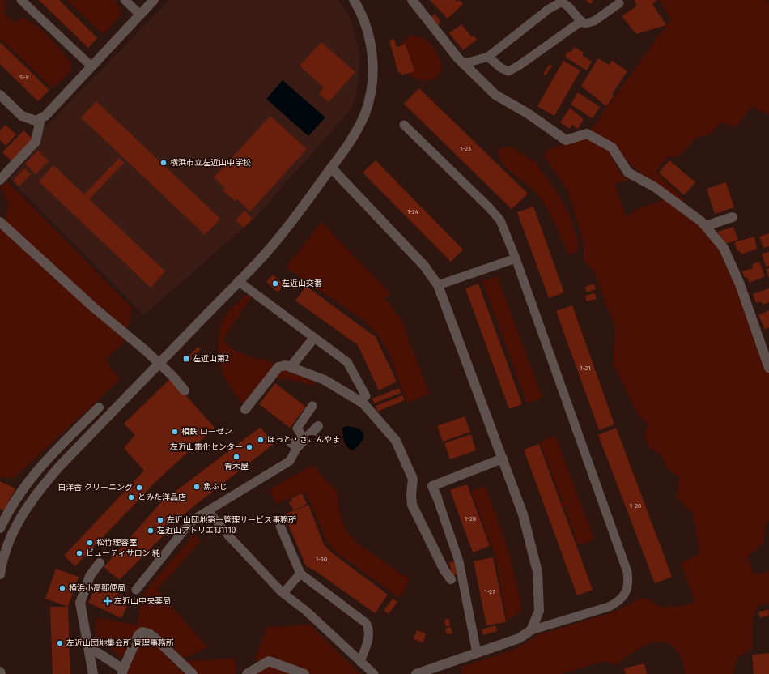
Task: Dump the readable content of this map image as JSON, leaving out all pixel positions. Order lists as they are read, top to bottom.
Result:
{
  "places": {
    "other": [
      "横浜市立左近山中学校",
      "左近山交番",
      "相鉄 ローゼン",
      "ほっと・さこんやま",
      "左近山電化センター",
      "青木屋",
      "魚ふじ",
      "白洋舎 クリーニング",
      "とみた洋品店",
      "左近山団地第一管理サービス事務所",
      "左近山アトリエ131110",
      "松竹理容室",
      "ビューティサロン 純",
      "横浜小高郵便局",
      "左近山団地集会所 管理事務所"
    ],
    "transit": ["左近山第2"],
    "health": ["左近山中央薬局"]
  },
  "house_numbers": [
    "5-9",
    "1-23",
    "1-24",
    "1-21",
    "1-20",
    "1-28",
    "1-30",
    "1-27"
  ]
}
